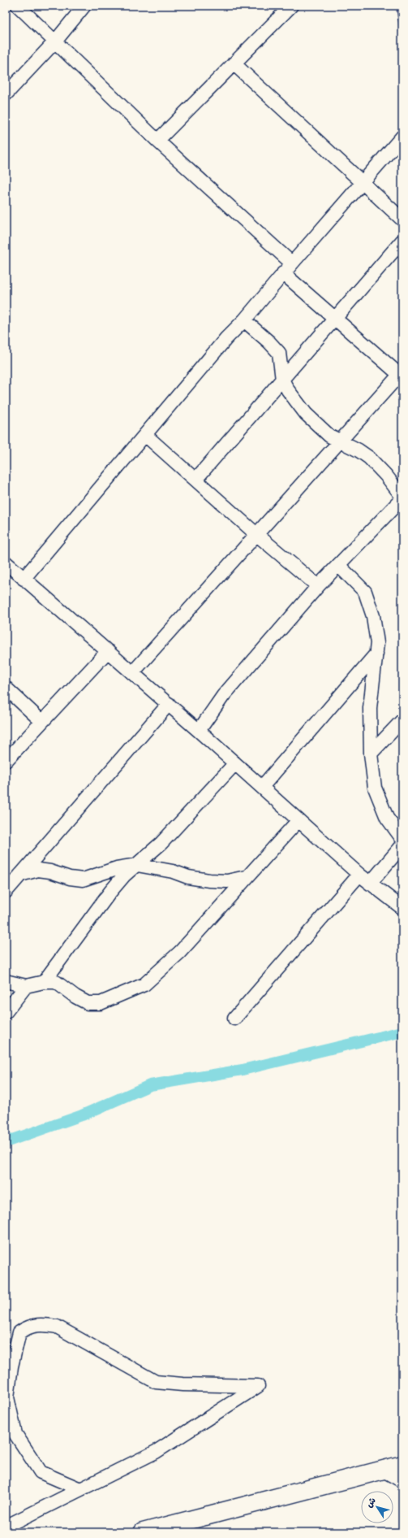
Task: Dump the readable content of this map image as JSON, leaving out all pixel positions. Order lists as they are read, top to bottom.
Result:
{
  "north": "top left"
}
